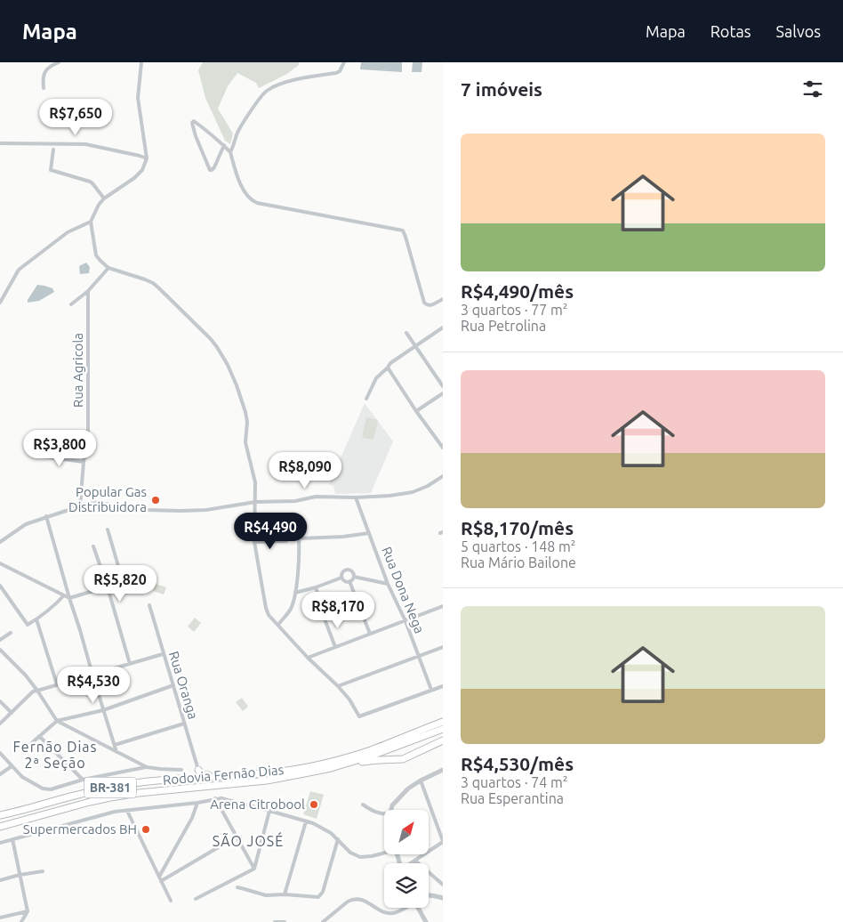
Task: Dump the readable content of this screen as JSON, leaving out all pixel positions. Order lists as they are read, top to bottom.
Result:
{
  "streets": {
    "highway": ["Rodovia Fernão Dias", "BR-381"],
    "street": ["Rua Agricola", "Rua Dona Nega", "Rua Oranga"]
  },
  "districts": ["Fernão Dias 2ª Seção", "SÃO JOSÉ"],
  "places": ["Popular Gas Distribuidora", "Arena Citrobool", "Supermercados BH"],
  "north": "top right",
  "page": {
    "header": "Mapa",
    "nav": ["Mapa", "Rotas", "Salvos"],
    "heading": "7 imóveis",
    "price": [
      "R$7,650",
      "R$3,800",
      "R$8,090",
      "R$4,490",
      "R$5,820",
      "R$8,170",
      "R$4,530"
    ],
    "list": [
      {
        "name": "R$4,490/mês",
        "note": "3 quartos · 77 m² · Rua Petrolina"
      },
      {
        "name": "R$8,170/mês",
        "note": "5 quartos · 148 m² · Rua Mário Bailone"
      },
      {
        "name": "R$4,530/mês",
        "note": "3 quartos · 74 m² · Rua Esperantina"
      }
    ]
  }
}
